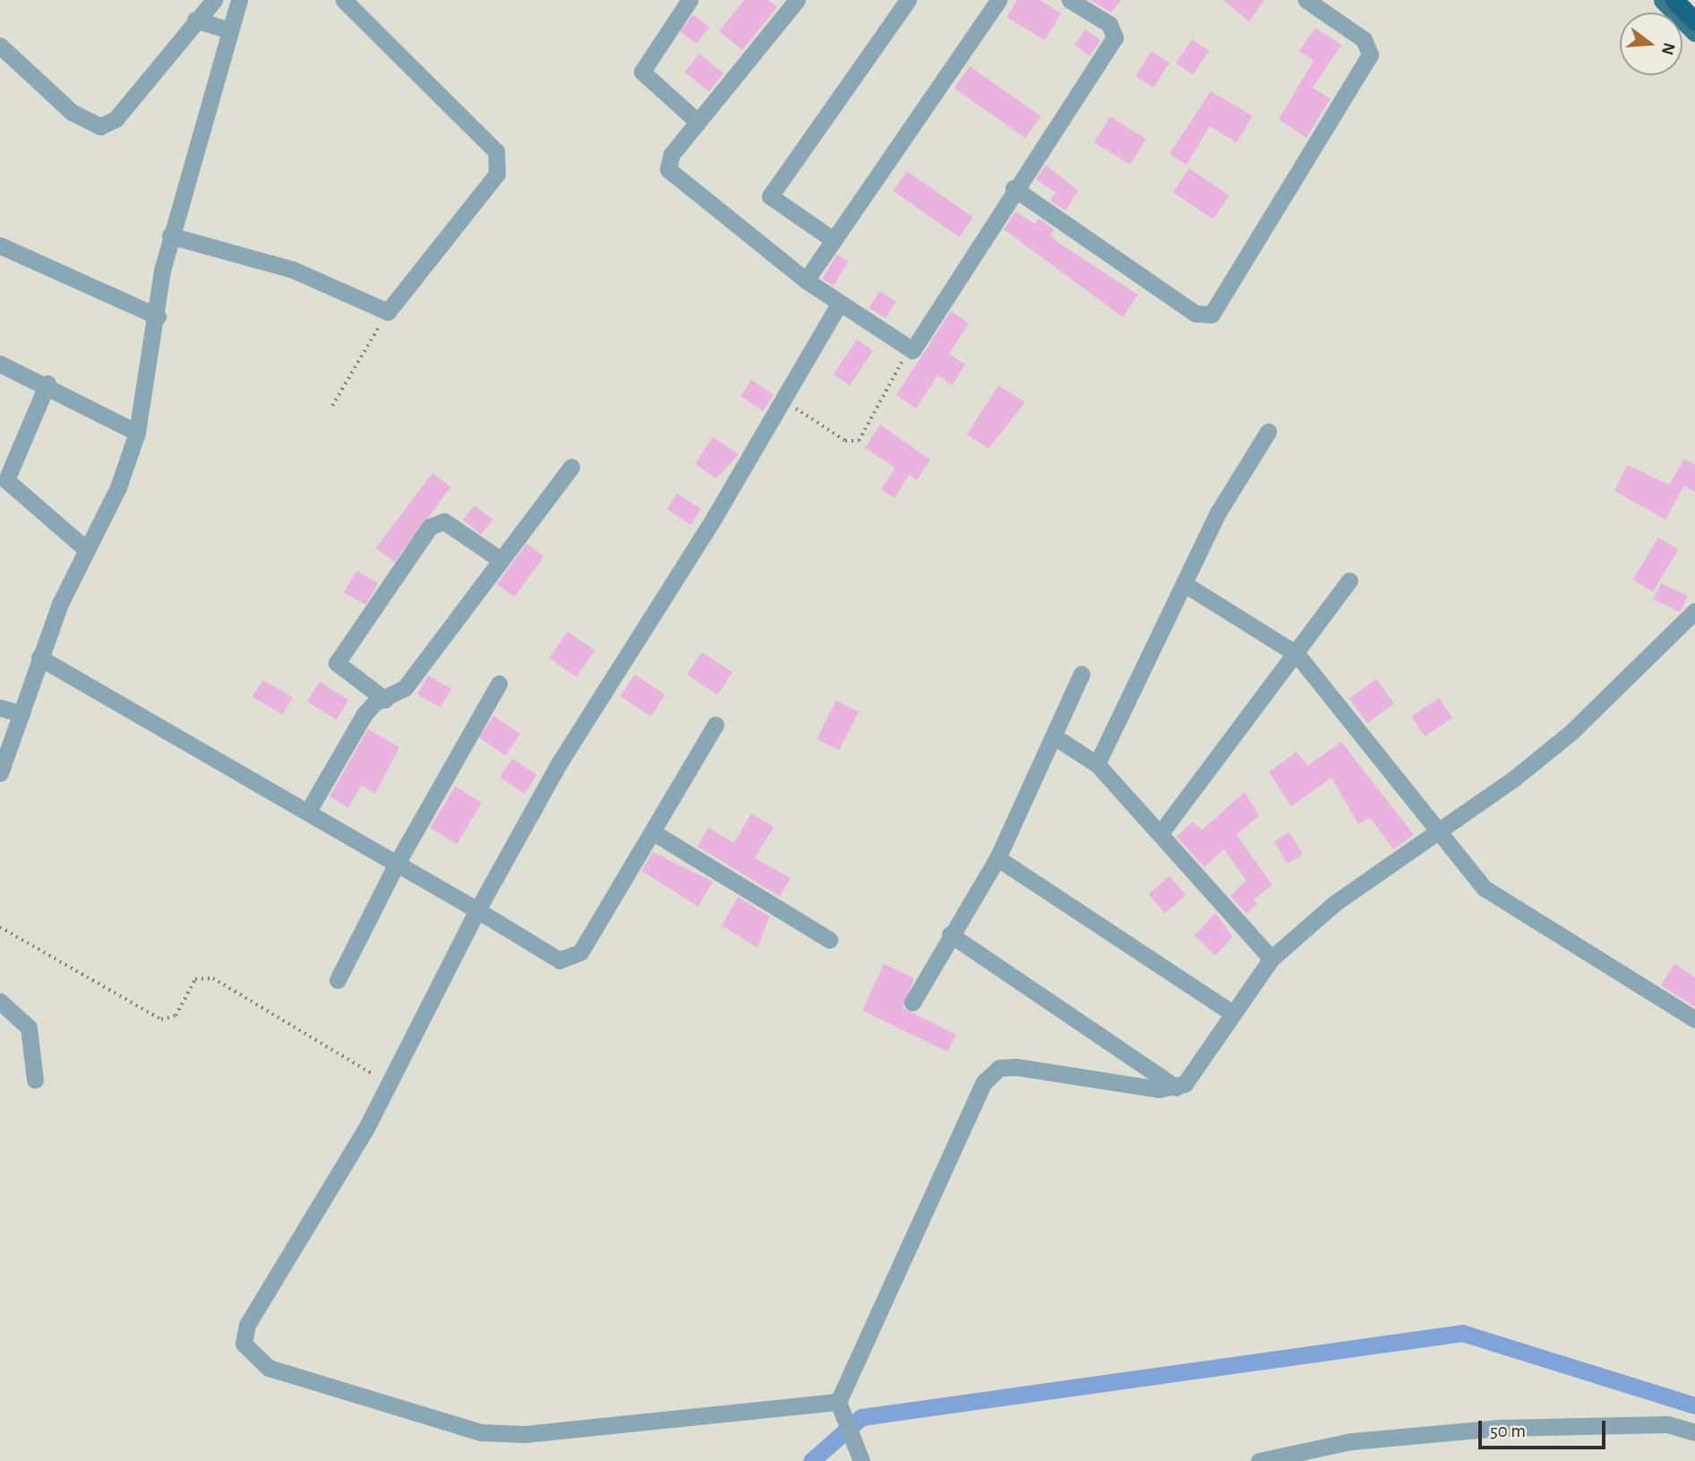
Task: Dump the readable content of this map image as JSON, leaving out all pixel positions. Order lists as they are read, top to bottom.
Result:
{
  "scale_bar": "50 m",
  "north": "right"
}
